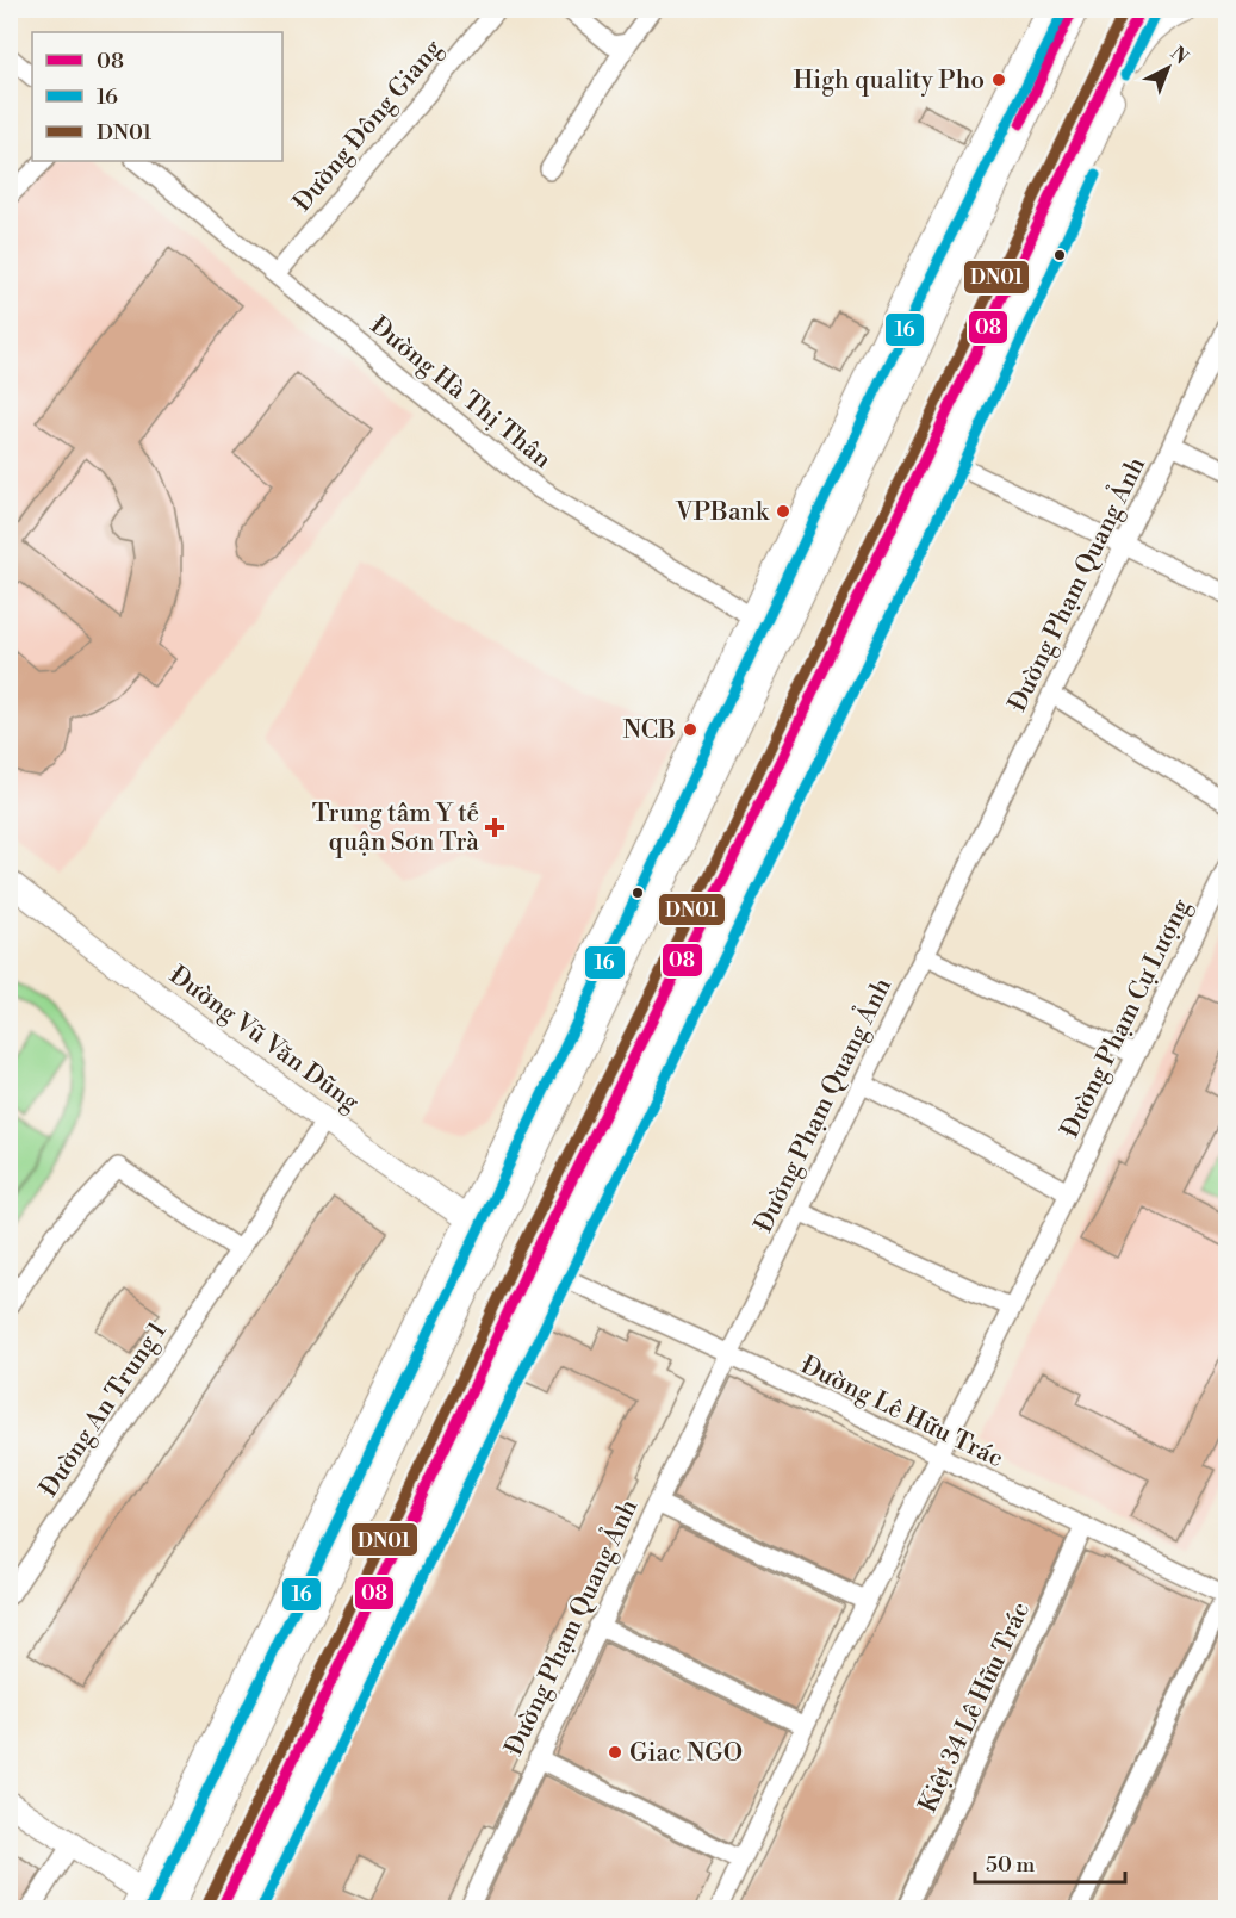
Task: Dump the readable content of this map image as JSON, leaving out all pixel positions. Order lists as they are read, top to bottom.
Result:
{
  "streets": {
    "street": [
      "Đường Đông Giang",
      "Đường Hà Thị Thân",
      "Đường Phạm Quang Ảnh",
      "Đường Phạm Cự Lượng",
      "Đường Vũ Văn Dũng",
      "Đường An Trung 1",
      "Đường Lê Hữu Trác",
      "Kiệt 34 Lê Hữu Trác"
    ]
  },
  "crossings": [
    ["Đường Đông Giang", "Đường Hà Thị Thân"],
    ["Đường Phạm Quang Ảnh", "Đường Lê Hữu Trác"],
    ["Đường Phạm Cự Lượng", "Đường Lê Hữu Trác"],
    ["Đường Vũ Văn Dũng", "Đường An Trung 1"],
    ["Đường Lê Hữu Trác", "Kiệt 34 Lê Hữu Trác"]
  ],
  "places": {
    "other": [
      "High quality Pho",
      "VPBank",
      "NCB",
      "Giac NGO"
    ],
    "health": ["Trung tâm Y tế quận Sơn Trà"]
  },
  "lines": ["transit line 08", "transit line DN01", "transit line 16"],
  "legend": ["08", "16", "DN01"],
  "scale_bar": "50 m",
  "north": "top right"
}
